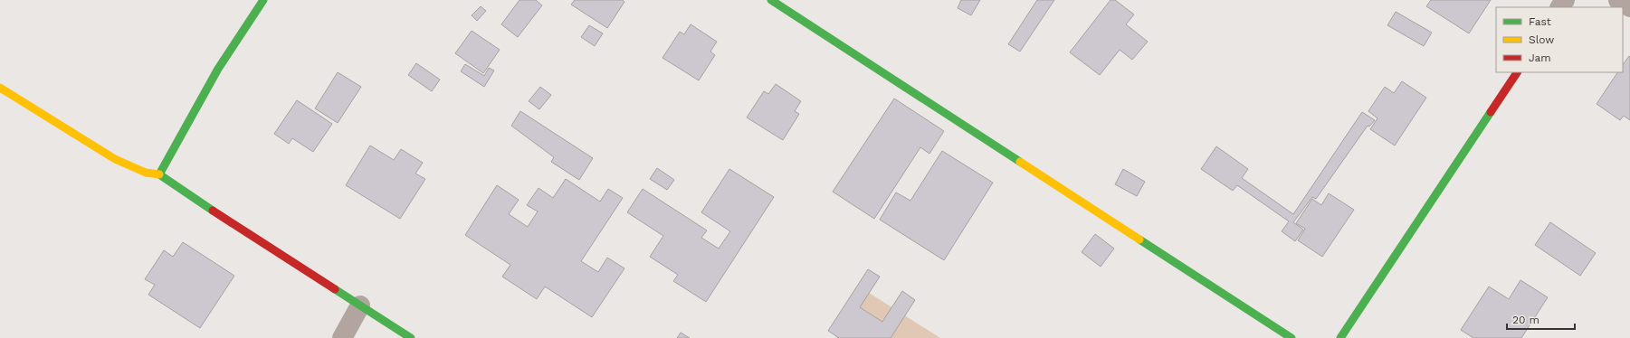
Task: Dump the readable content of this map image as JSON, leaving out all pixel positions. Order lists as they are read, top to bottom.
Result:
{
  "legend": ["Fast", "Slow", "Jam"],
  "scale_bar": "20 m"
}
